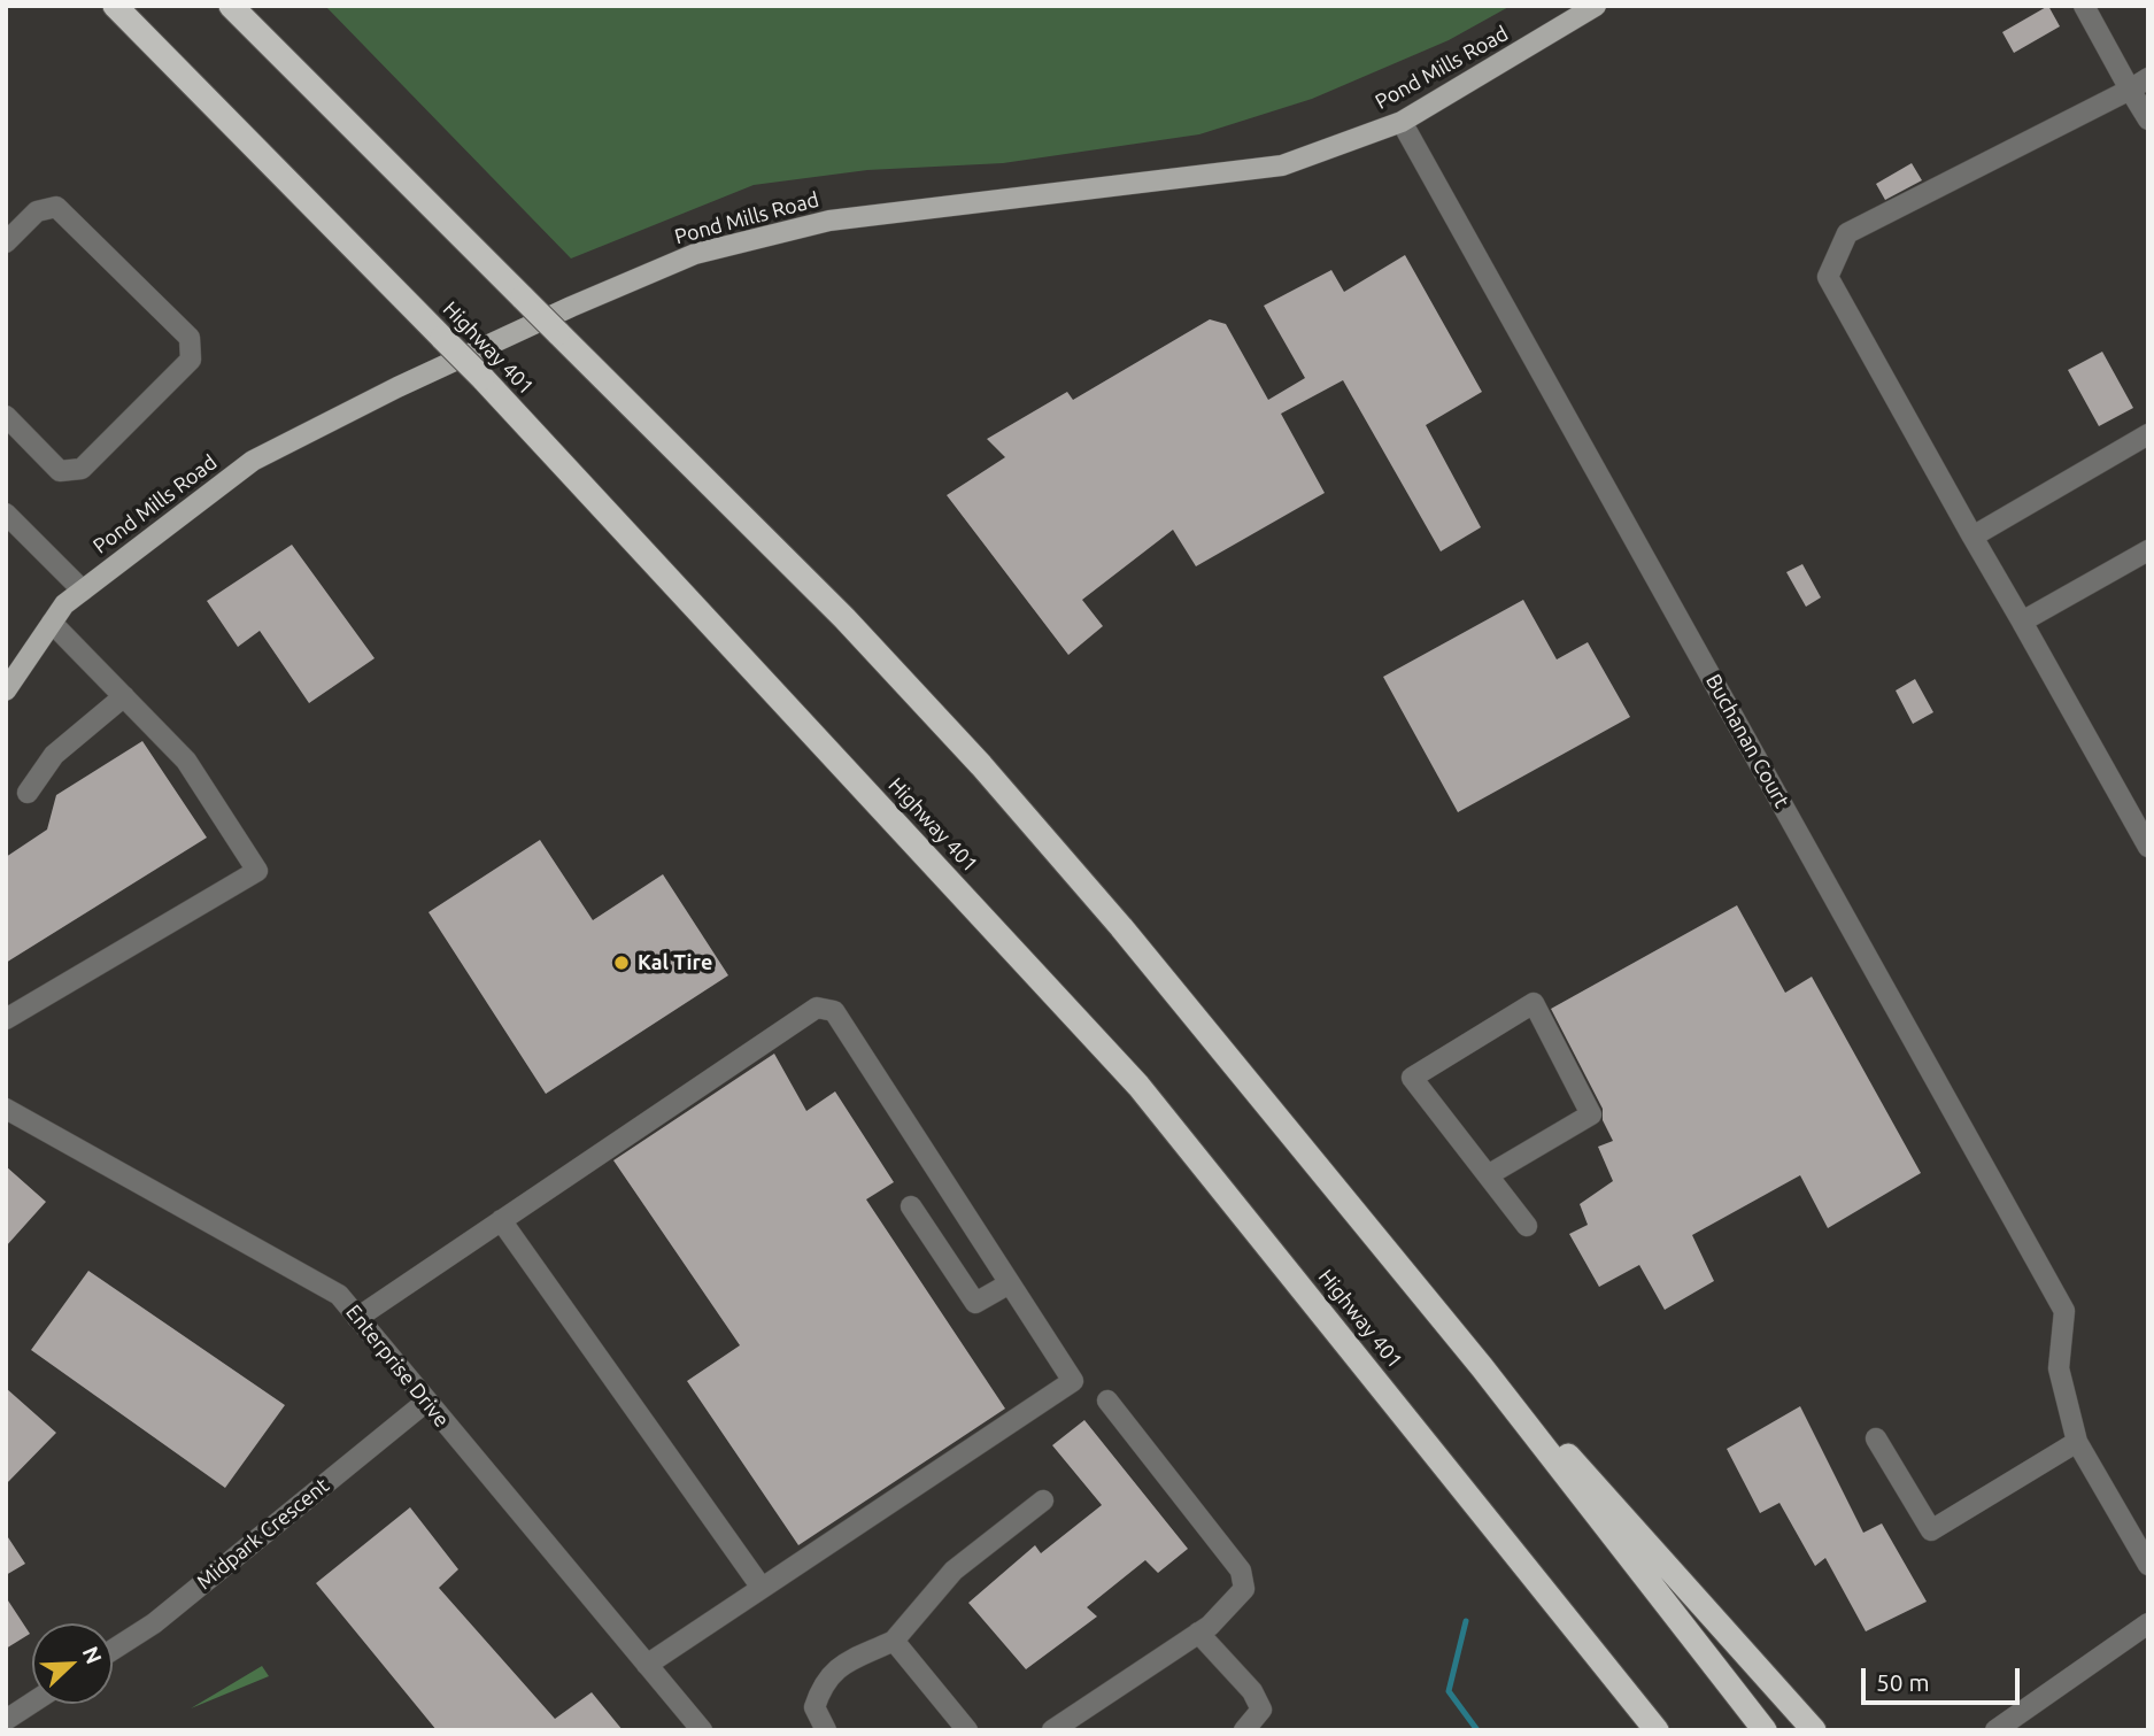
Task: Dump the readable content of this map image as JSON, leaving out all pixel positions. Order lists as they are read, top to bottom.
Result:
{
  "streets": {
    "highway": ["Highway 401"],
    "main road": ["Pond Mills Road"],
    "street": ["Buchanan Court", "Enterprise Drive", "Midpark Crescent"]
  },
  "crossings": [
    ["Pond Mills Road", "Buchanan Court"],
    ["Enterprise Drive", "Midpark Crescent"]
  ],
  "places": ["Kal Tire"],
  "scale_bar": "50 m",
  "north": "top right"
}
